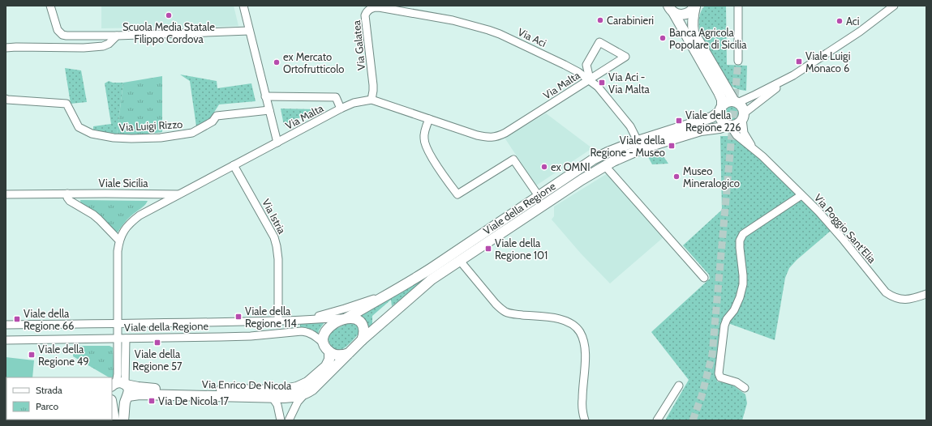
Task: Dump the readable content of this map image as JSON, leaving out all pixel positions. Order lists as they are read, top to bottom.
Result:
{
  "streets": {
    "main road": ["Viale della Regione", "Via Enrico De Nicola"],
    "street": [
      "Via Aci",
      "Via Galatea",
      "Via Malta",
      "Via Luigi Rizzo",
      "Viale Sicilia",
      "Via Istria",
      "Via Poggio Sant'Elia"
    ]
  },
  "crossings": [
    ["Via Aci", "Via Galatea"],
    ["Via Aci", "Via Malta"],
    ["Via Aci", "Viale della Regione"],
    ["Via Galatea", "Via Malta"],
    ["Via Malta", "Viale Sicilia"],
    ["Via Malta", "Viale della Regione"],
    ["Via Malta", "Via Istria"],
    ["Via Malta", "Via Enrico De Nicola"],
    ["Viale della Regione", "Via Istria"],
    ["Viale della Regione", "Via Enrico De Nicola"]
  ],
  "places": {
    "other": [
      "Scuola Media Statale Filippo Cordova",
      "Carabinieri",
      "Aci",
      "Banca Agricola Popolare di Sicilia",
      "ex Mercato Ortofrutticolo",
      "ex OMNI",
      "Museo Mineralogico"
    ],
    "transit": [
      "Viale Luigi Monaco 6",
      "Via Aci - Via Malta",
      "Viale della Regione 226",
      "Viale della Regione - Museo",
      "Viale della Regione 101",
      "Viale della Regione 114",
      "Viale della Regione 66",
      "Viale della Regione 57",
      "Viale della Regione 49",
      "Via De Nicola 17"
    ]
  },
  "legend": ["Strada", "Parco"]
}
